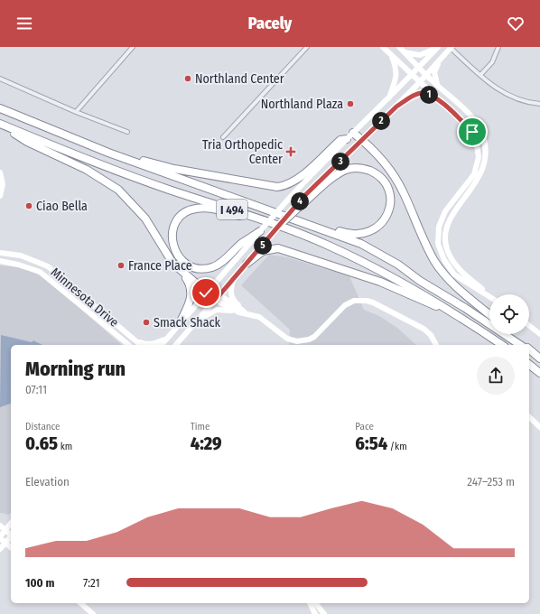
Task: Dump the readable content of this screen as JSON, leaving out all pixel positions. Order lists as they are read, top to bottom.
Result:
{
  "streets": {
    "highway": ["I 494"],
    "street": ["Minnesota Drive"]
  },
  "places": {
    "other": [
      "Northland Center",
      "Northland Plaza",
      "Ciao Bella",
      "France Place",
      "Smack Shack"
    ],
    "health": ["Tria Orthopedic Center"]
  },
  "page": {
    "header": "Pacely",
    "pins": [
      "1",
      "2",
      "3",
      "4",
      "5"
    ],
    "heading": ["Morning run", "07:11"],
    "stats": [
      ["Distance", "0.65 km"],
      ["Time", "4:29"],
      ["Pace", "6:54 /km"]
    ],
    "chart": ["Elevation", "247–253 m"],
    "list": [
      {
        "name": "100 m",
        "note": "7:21"
      }
    ]
  }
}
